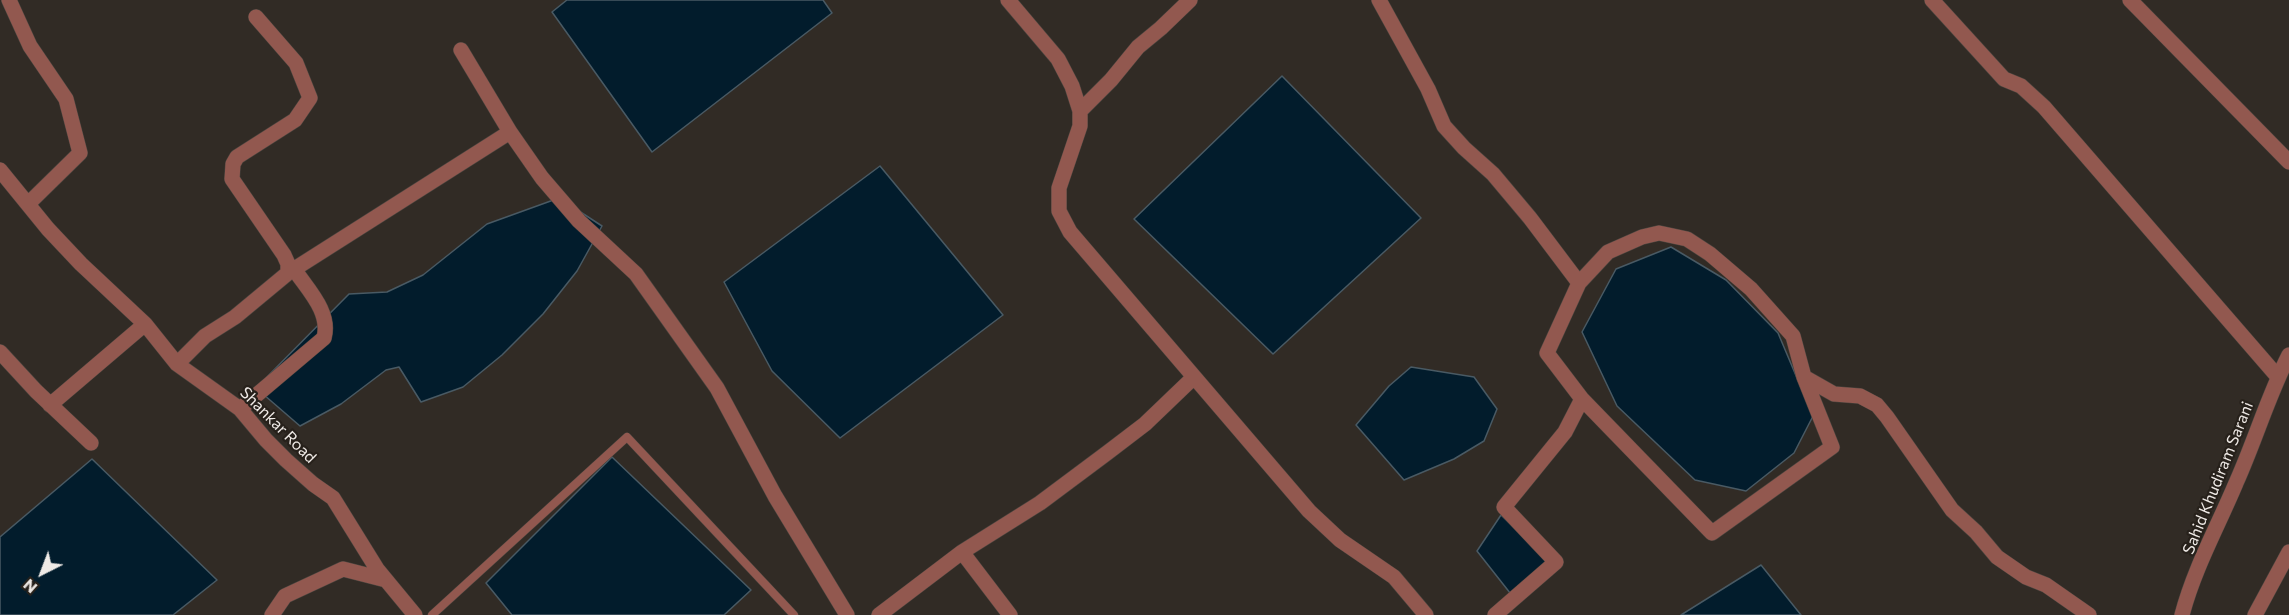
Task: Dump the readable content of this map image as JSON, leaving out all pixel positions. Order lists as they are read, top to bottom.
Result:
{
  "streets": {
    "street": ["Shankar Road", "Sahid Khudiram Sarani"]
  },
  "north": "bottom left"
}
